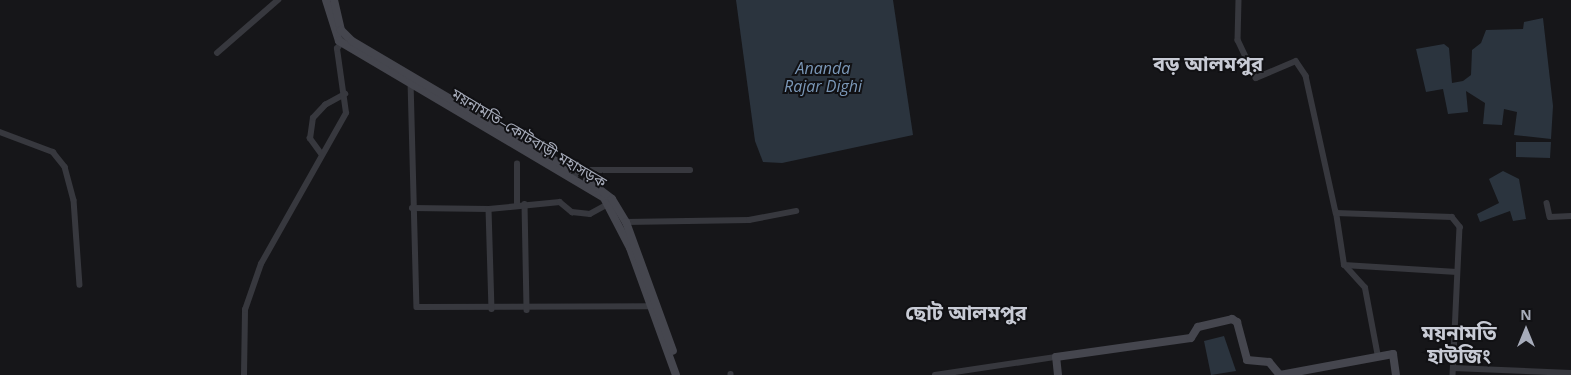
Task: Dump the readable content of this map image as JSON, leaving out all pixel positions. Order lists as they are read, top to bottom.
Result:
{
  "streets": {
    "main road": ["ময়নামতি–কোটবাড়ী মহাসড়ক"]
  },
  "districts": ["বড় আলমপুর", "ছোট আলমপুর", "ময়নামতি হাউজিং"],
  "water": ["Ananda Rajar Dighi"],
  "north": "top"
}
